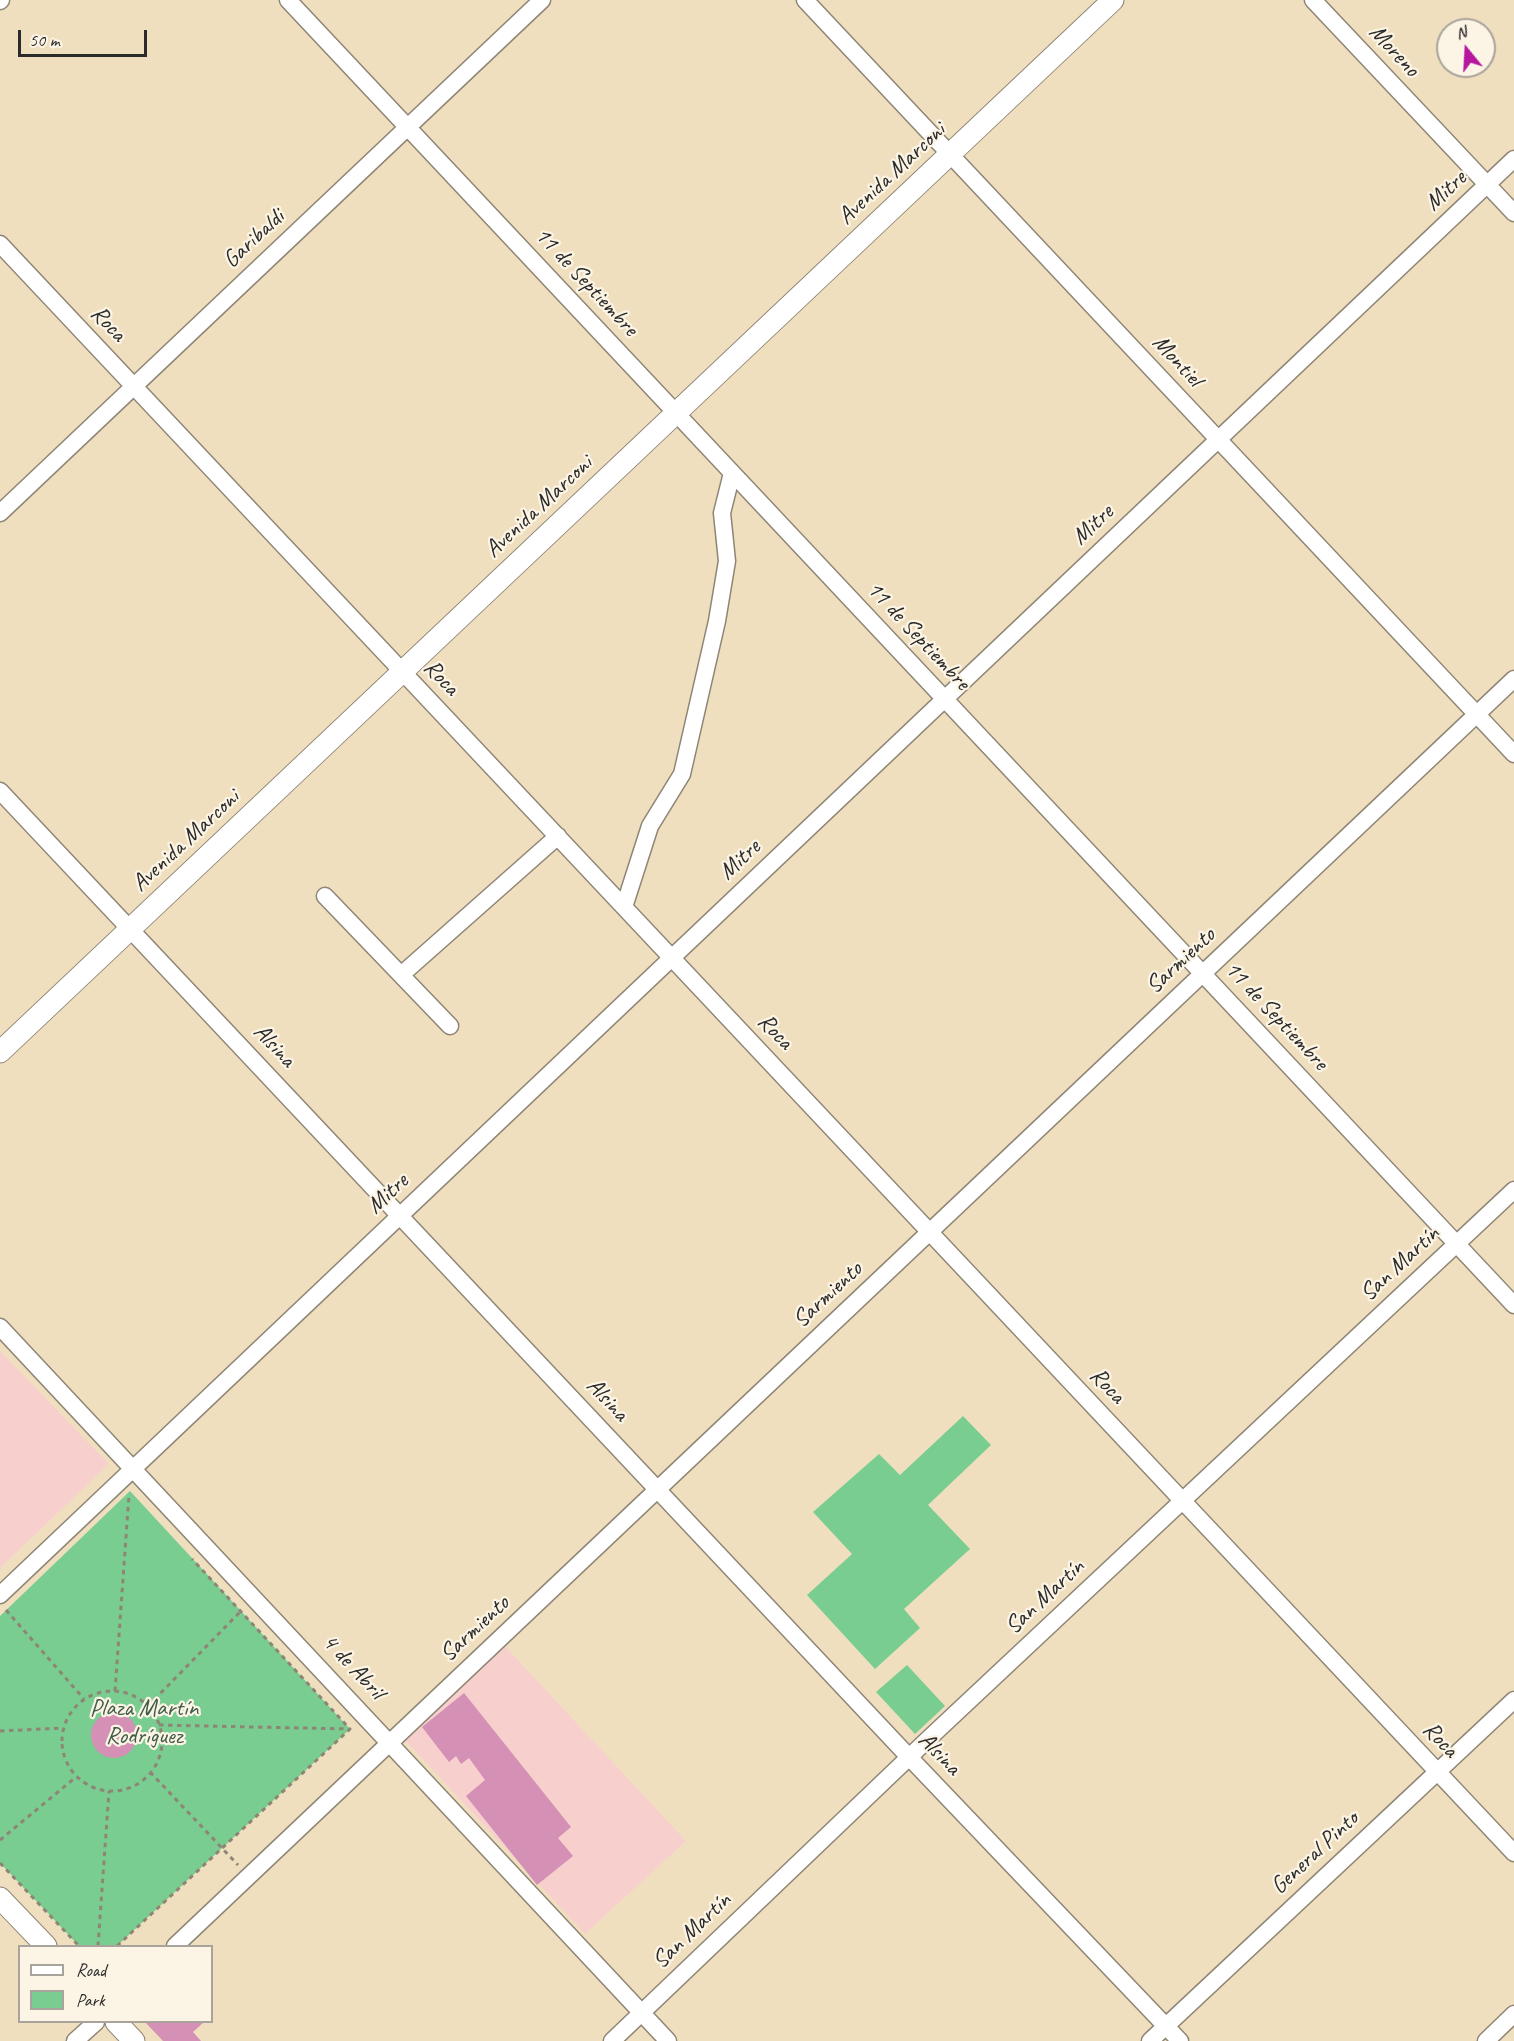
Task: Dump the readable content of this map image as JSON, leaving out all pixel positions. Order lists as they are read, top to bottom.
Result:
{
  "streets": {
    "main road": ["Avenida Marconi"],
    "street": [
      "Moreno",
      "Mitre",
      "Garibaldi",
      "11 de Septiembre",
      "Roca",
      "Montiel",
      "Sarmiento",
      "Alsina",
      "San Martín",
      "4 de Abril",
      "General Pinto"
    ]
  },
  "crossings": [
    ["Moreno", "Mitre"],
    ["Avenida Marconi", "11 de Septiembre"],
    ["Avenida Marconi", "Roca"],
    ["Avenida Marconi", "Montiel"],
    ["Avenida Marconi", "Alsina"],
    ["Mitre", "11 de Septiembre"],
    ["Mitre", "Roca"],
    ["Mitre", "Montiel"],
    ["Mitre", "Alsina"],
    ["Mitre", "4 de Abril"],
    ["Garibaldi", "11 de Septiembre"],
    ["Garibaldi", "Roca"],
    ["11 de Septiembre", "Sarmiento"],
    ["11 de Septiembre", "San Martín"],
    ["Roca", "Sarmiento"],
    ["Roca", "San Martín"],
    ["Roca", "General Pinto"],
    ["Montiel", "Sarmiento"],
    ["Sarmiento", "Alsina"],
    ["Sarmiento", "4 de Abril"],
    ["Alsina", "San Martín"],
    ["Alsina", "General Pinto"],
    ["San Martín", "4 de Abril"]
  ],
  "parks": ["Plaza Martín Rodríguez"],
  "legend": ["Road", "Park"],
  "scale_bar": "50 m",
  "north": "top"
}
